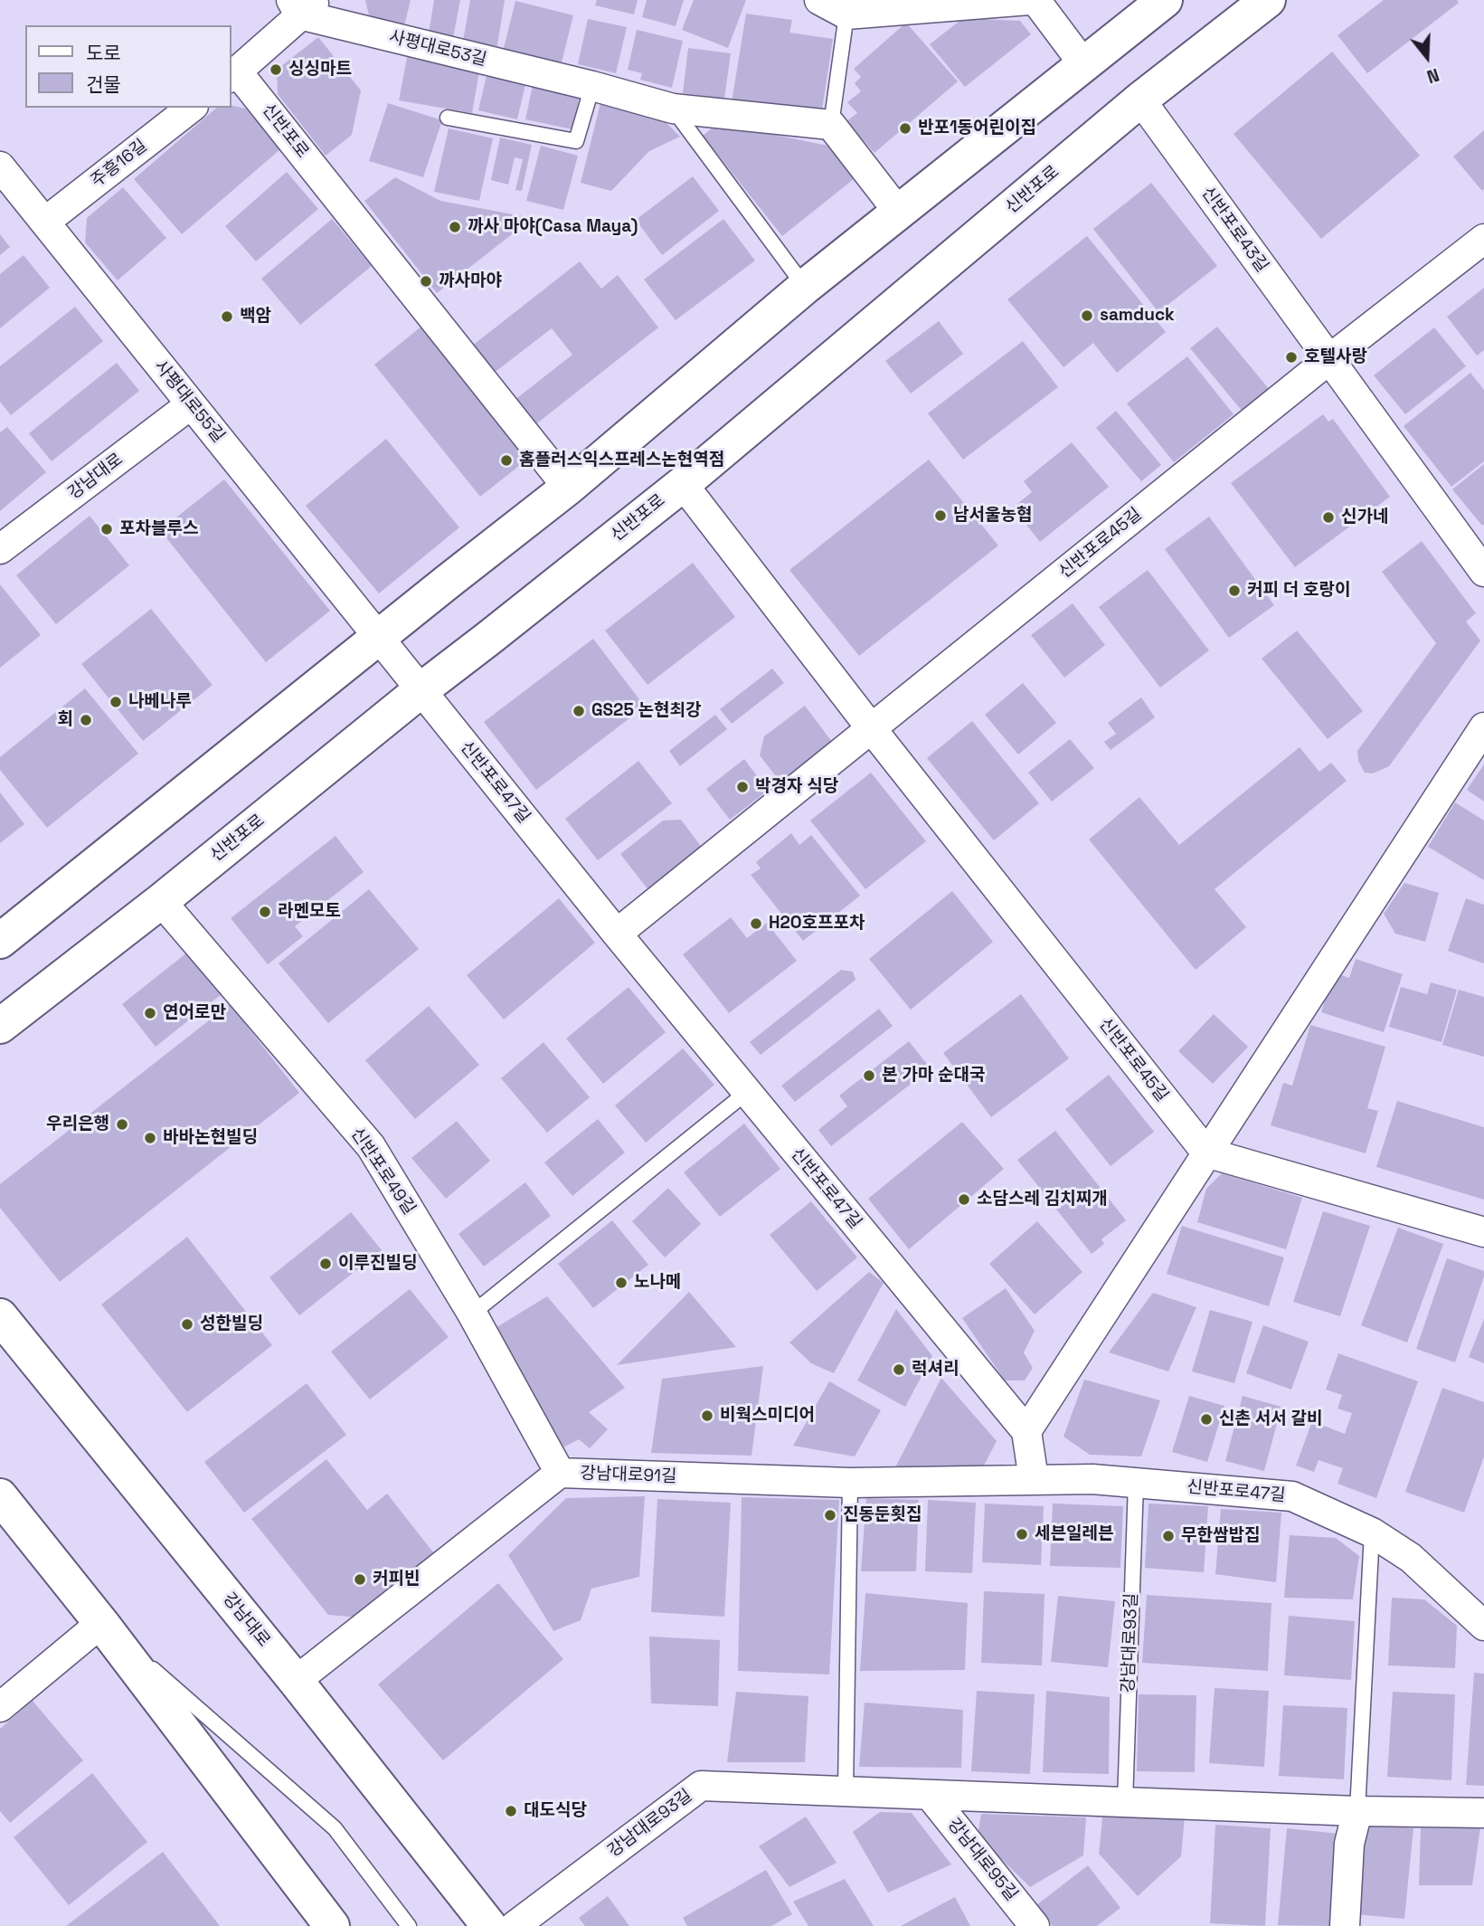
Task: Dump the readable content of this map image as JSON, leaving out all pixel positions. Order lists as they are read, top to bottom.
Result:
{
  "streets": {
    "main road": ["신반포로", "강남대로"],
    "street": [
      "사평대로53길",
      "주흥16길",
      "신반포로43길",
      "사평대로55길",
      "신반포로45길",
      "신반포로47길",
      "신반포로49길",
      "강남대로91길",
      "강남대로93길",
      "강남대로95길"
    ]
  },
  "crossings": [
    ["신반포로", "신반포로43길"],
    ["신반포로", "사평대로55길"],
    ["신반포로", "신반포로45길"],
    ["신반포로", "신반포로47길"],
    ["신반포로", "신반포로49길"],
    ["주흥16길", "사평대로55길"],
    ["신반포로43길", "신반포로45길"],
    ["사평대로55길", "강남대로"],
    ["사평대로55길", "신반포로47길"],
    ["강남대로", "강남대로91길"],
    ["신반포로47길", "강남대로91길"],
    ["신반포로47길", "강남대로93길"],
    ["신반포로49길", "강남대로91길"],
    ["강남대로93길", "강남대로95길"]
  ],
  "places": [
    "싱싱마트",
    "반포1동어린이집",
    "까사 마야(Casa Maya)",
    "까사마야",
    "samduck",
    "백암",
    "호텔사랑",
    "홈플러스익스프레스논현역점",
    "남서울농협",
    "신가네",
    "포차블루스",
    "커피 더 호랑이",
    "나베나루",
    "GS25 논현최강",
    "회",
    "박경자 식당",
    "라멘모토",
    "H2O호프포차",
    "연어로만",
    "본 가마 순대국",
    "우리은행",
    "바바논현빌딩",
    "소담스레 김치찌개",
    "이루진빌딩",
    "노나메",
    "성한빌딩",
    "럭셔리",
    "비웍스미디어",
    "신촌 서서 갈비",
    "진동둔횟집",
    "세븐일레븐",
    "무한쌈밥집",
    "커피빈",
    "대도식당"
  ],
  "legend": ["도로", "건물"],
  "north": "bottom"
}
